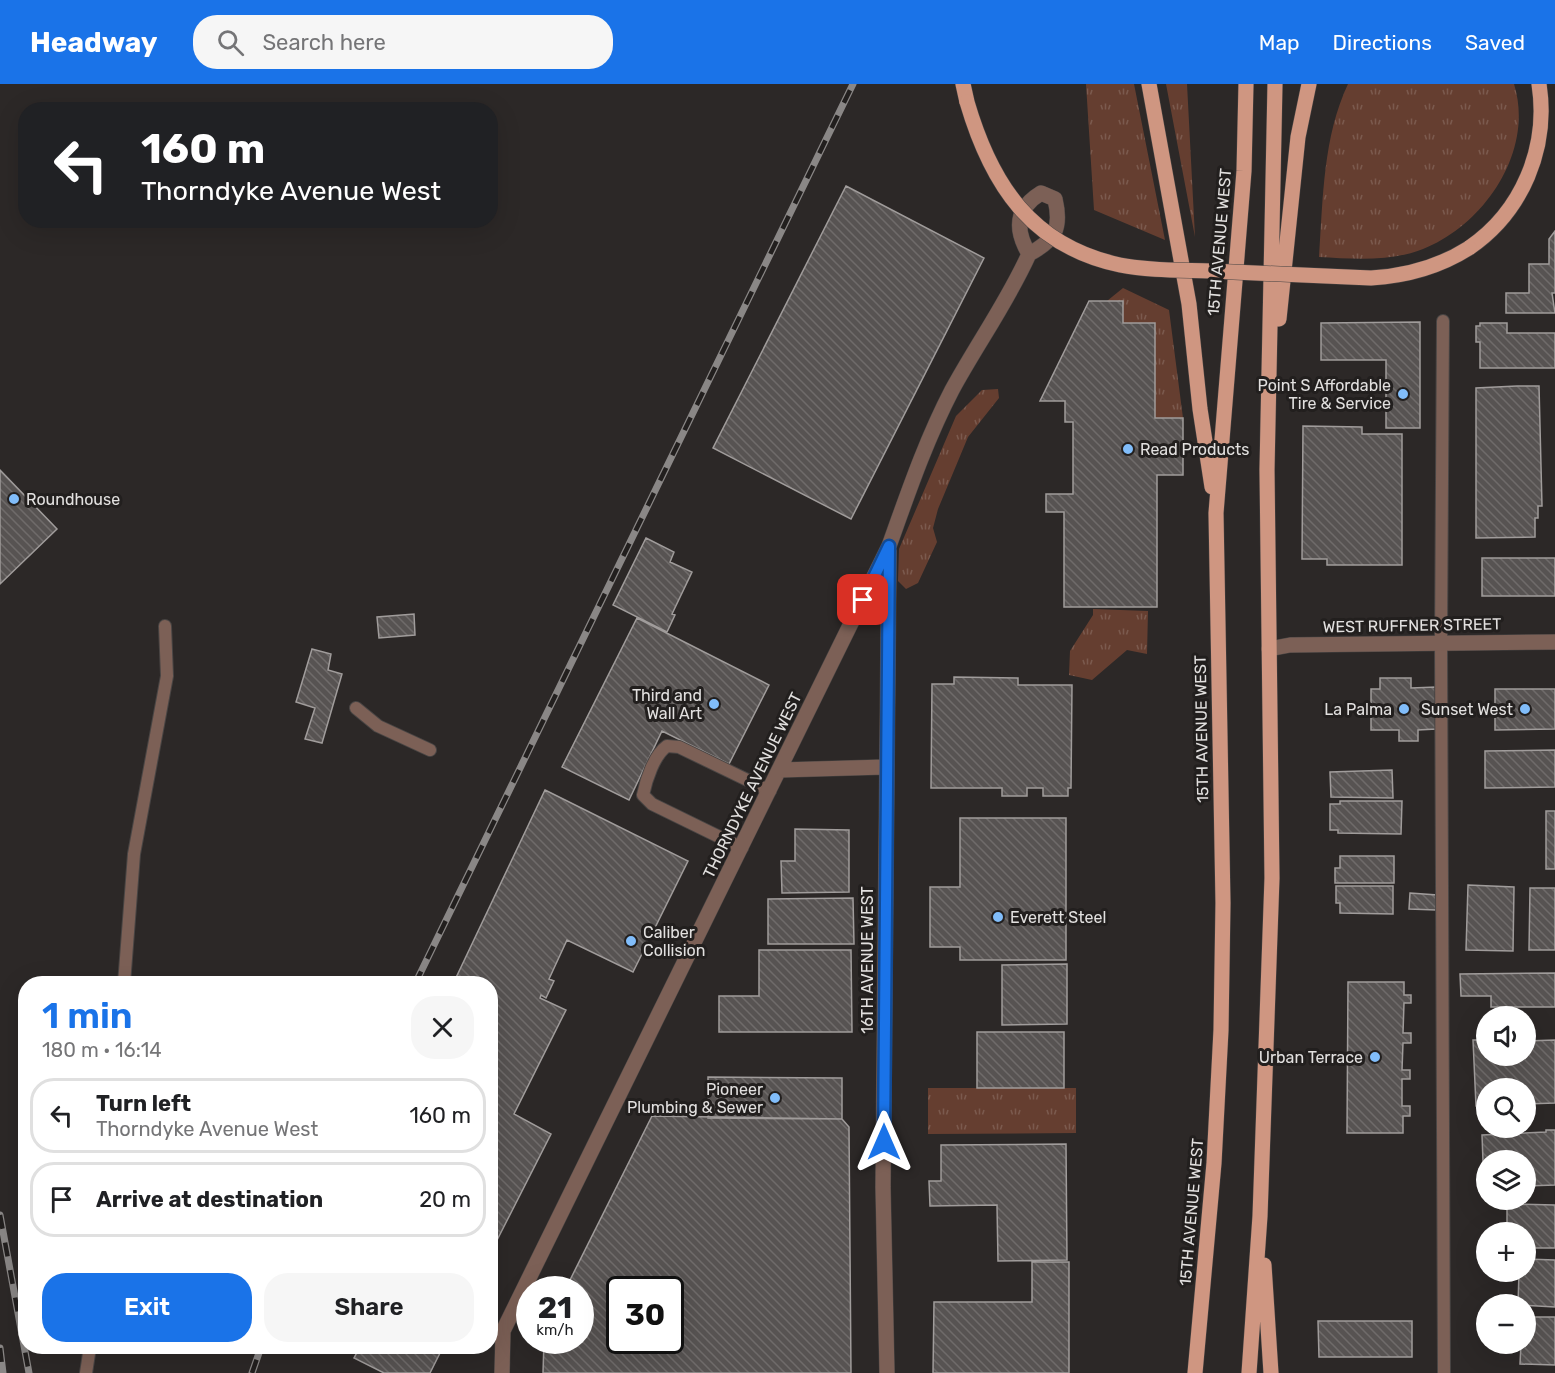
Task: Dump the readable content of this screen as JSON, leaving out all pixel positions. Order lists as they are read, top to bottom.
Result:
{
  "streets": {
    "main road": ["15TH AVENUE WEST"],
    "street": ["WEST RUFFNER STREET", "THORNDYKE AVENUE WEST", "16TH AVENUE WEST"]
  },
  "crossings": [
    ["THORNDYKE AVENUE WEST", "16TH AVENUE WEST"]
  ],
  "places": [
    "Point S Affordable Tire & Service",
    "Read Products",
    "Roundhouse",
    "Third and Wall Art",
    "La Palma",
    "Sunset West",
    "Everett Steel",
    "Caliber Collision",
    "Urban Terrace",
    "Pioneer Plumbing & Sewer"
  ],
  "page": {
    "header": "Headway",
    "search": "Search here",
    "nav": ["Map", "Directions", "Saved"],
    "turn": ["160 m", "Thorndyke Avenue West"],
    "heading": ["1 min", "180 m · 16:14"],
    "map_buttons": ["+", "−"],
    "list": [
      {
        "name": "Turn left",
        "note": "Thorndyke Avenue West",
        "value": "160 m"
      },
      {
        "name": "Arrive at destination",
        "value": "20 m"
      }
    ],
    "buttons": ["Exit", "Share"],
    "speed": "21 km/h",
    "limit": "30"
  }
}
